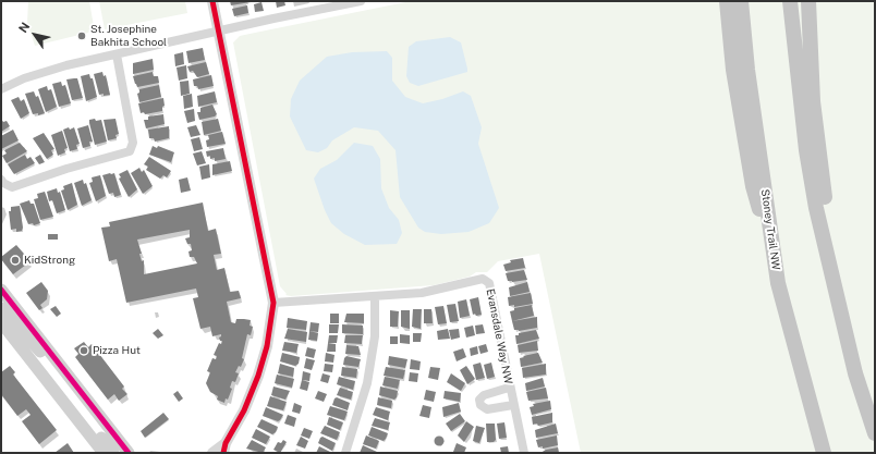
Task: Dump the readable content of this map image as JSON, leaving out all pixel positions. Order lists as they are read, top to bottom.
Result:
{
  "streets": {
    "highway": ["Stoney Trail NW"],
    "street": ["Evansdale Way NW"]
  },
  "places": ["St. Josephine Bakhita School", "KidStrong", "Pizza Hut"],
  "north": "top left"
}
